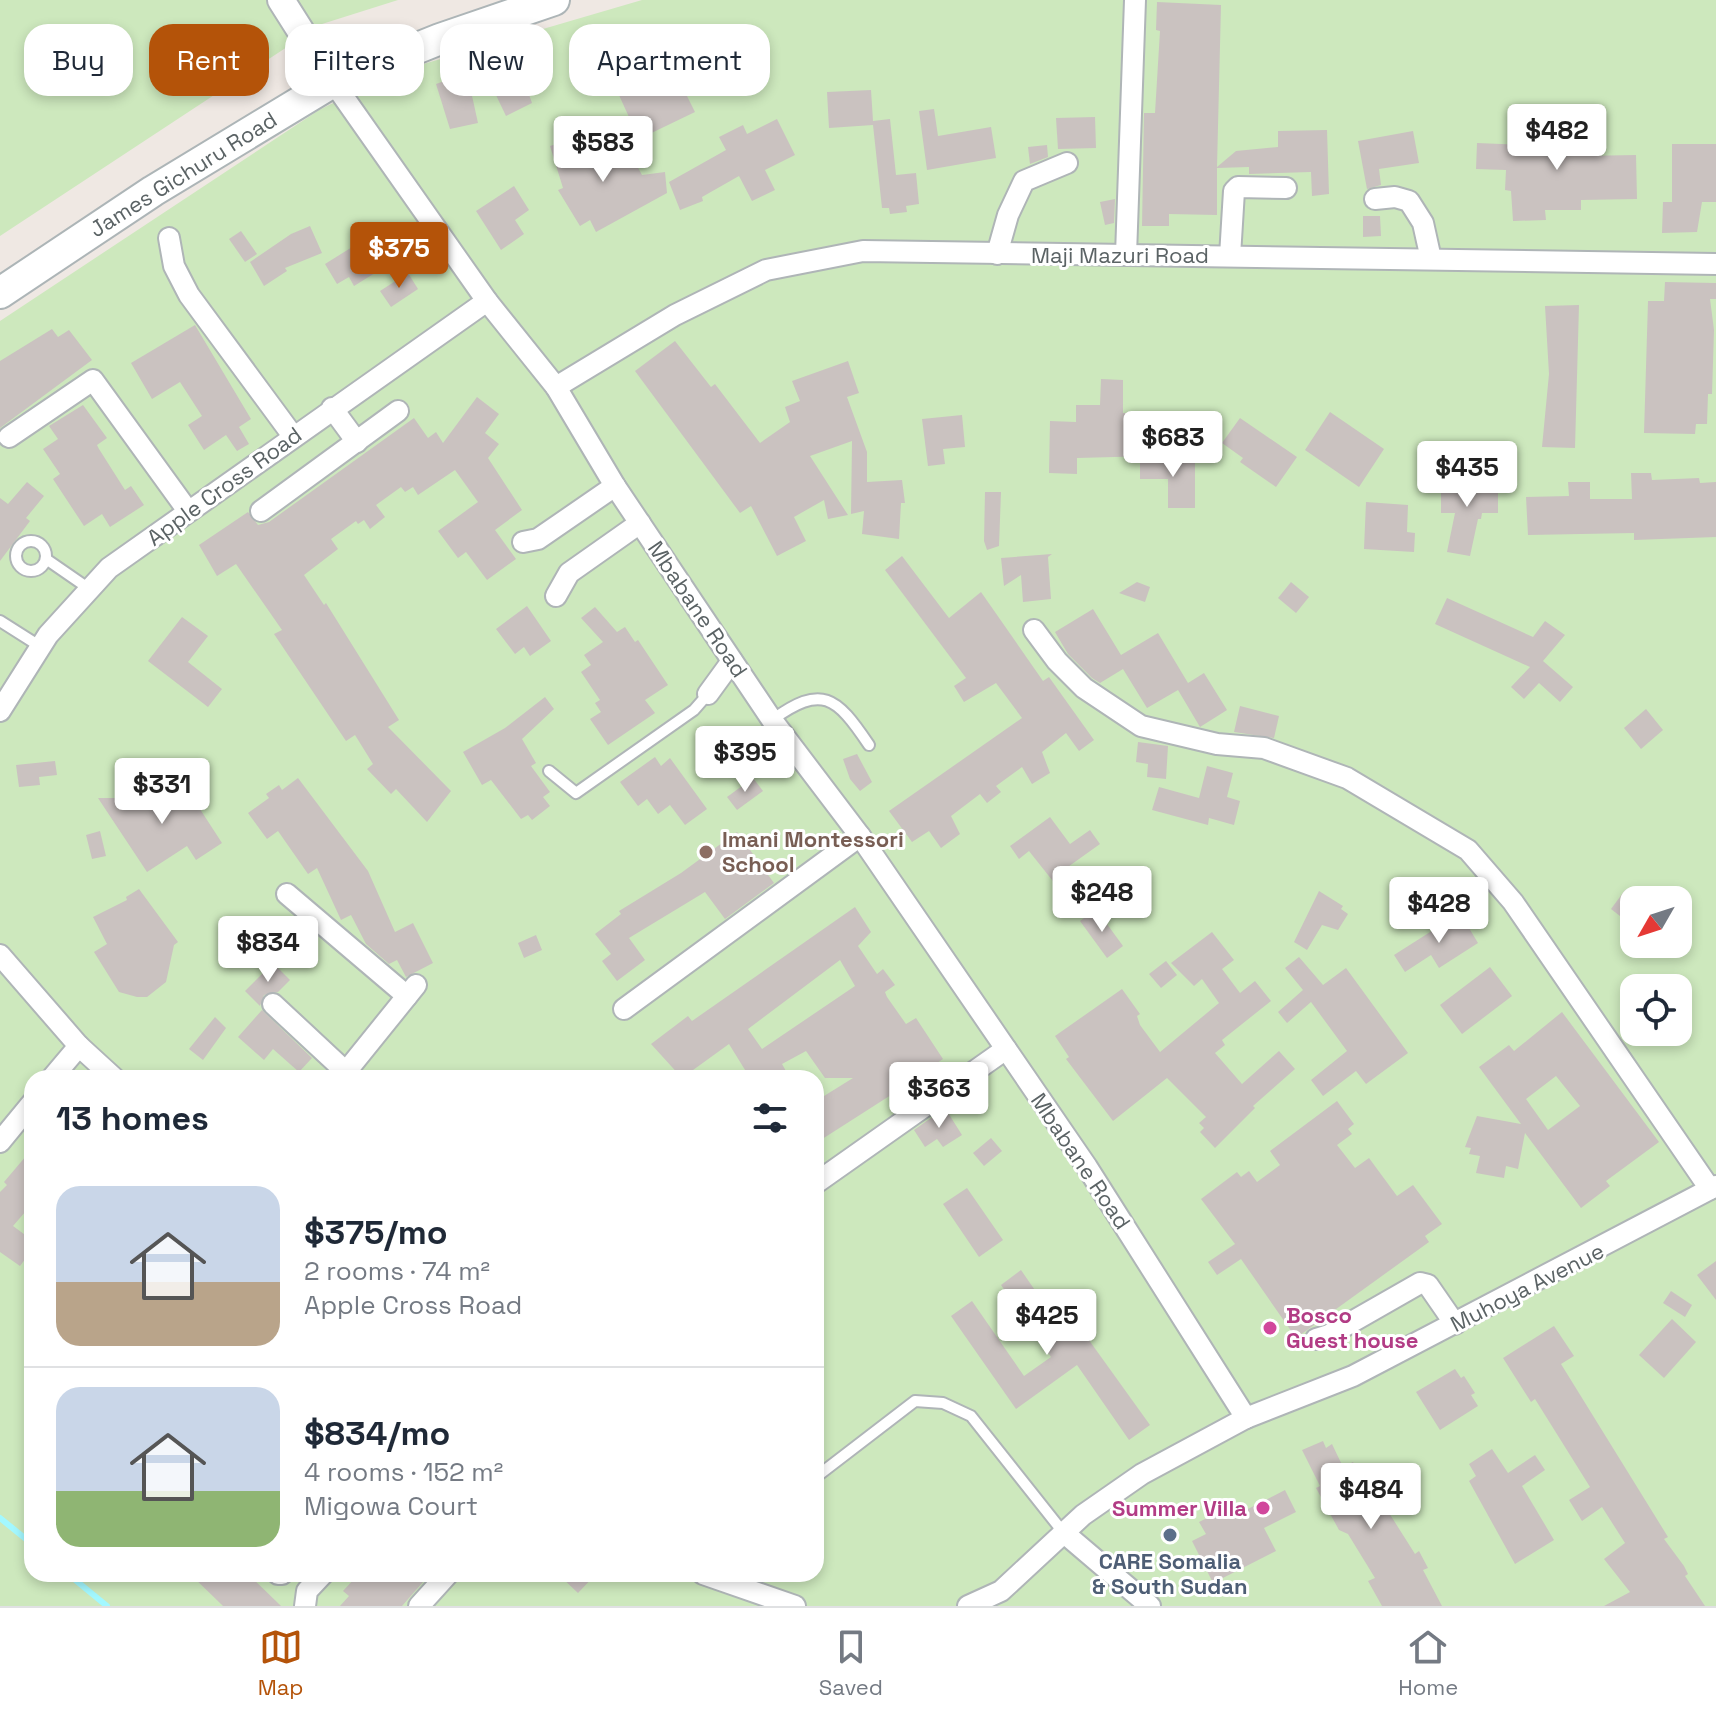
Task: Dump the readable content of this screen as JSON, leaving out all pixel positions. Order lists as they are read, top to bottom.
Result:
{
  "streets": {
    "main road": ["James Gichuru Road"],
    "street": [
      "Maji Mazuri Road",
      "Apple Cross Road",
      "Mbabane Road",
      "Muhoya Avenue"
    ]
  },
  "crossings": [
    ["Maji Mazuri Road", "Mbabane Road"],
    ["Apple Cross Road", "Mbabane Road"],
    ["Mbabane Road", "Muhoya Avenue"]
  ],
  "places": [
    "Imani Montessori School",
    "Bosco Guest house",
    "Summer Villa",
    "CARE Somalia & South Sudan"
  ],
  "north": "bottom left",
  "page": {
    "chip": [
      "Buy",
      "Rent",
      "Filters",
      "New",
      "Apartment"
    ],
    "price": [
      "$482",
      "$583",
      "$375",
      "$683",
      "$435",
      "$395",
      "$331",
      "$248",
      "$428",
      "$834",
      "$363",
      "$425",
      "$484"
    ],
    "heading": "13 homes",
    "list": [
      {
        "name": "$375/mo",
        "note": "2 rooms · 74 m² · Apple Cross Road"
      },
      {
        "name": "$834/mo",
        "note": "4 rooms · 152 m² · Migowa Court"
      }
    ],
    "tabs": ["Map", "Saved", "Home"]
  }
}
